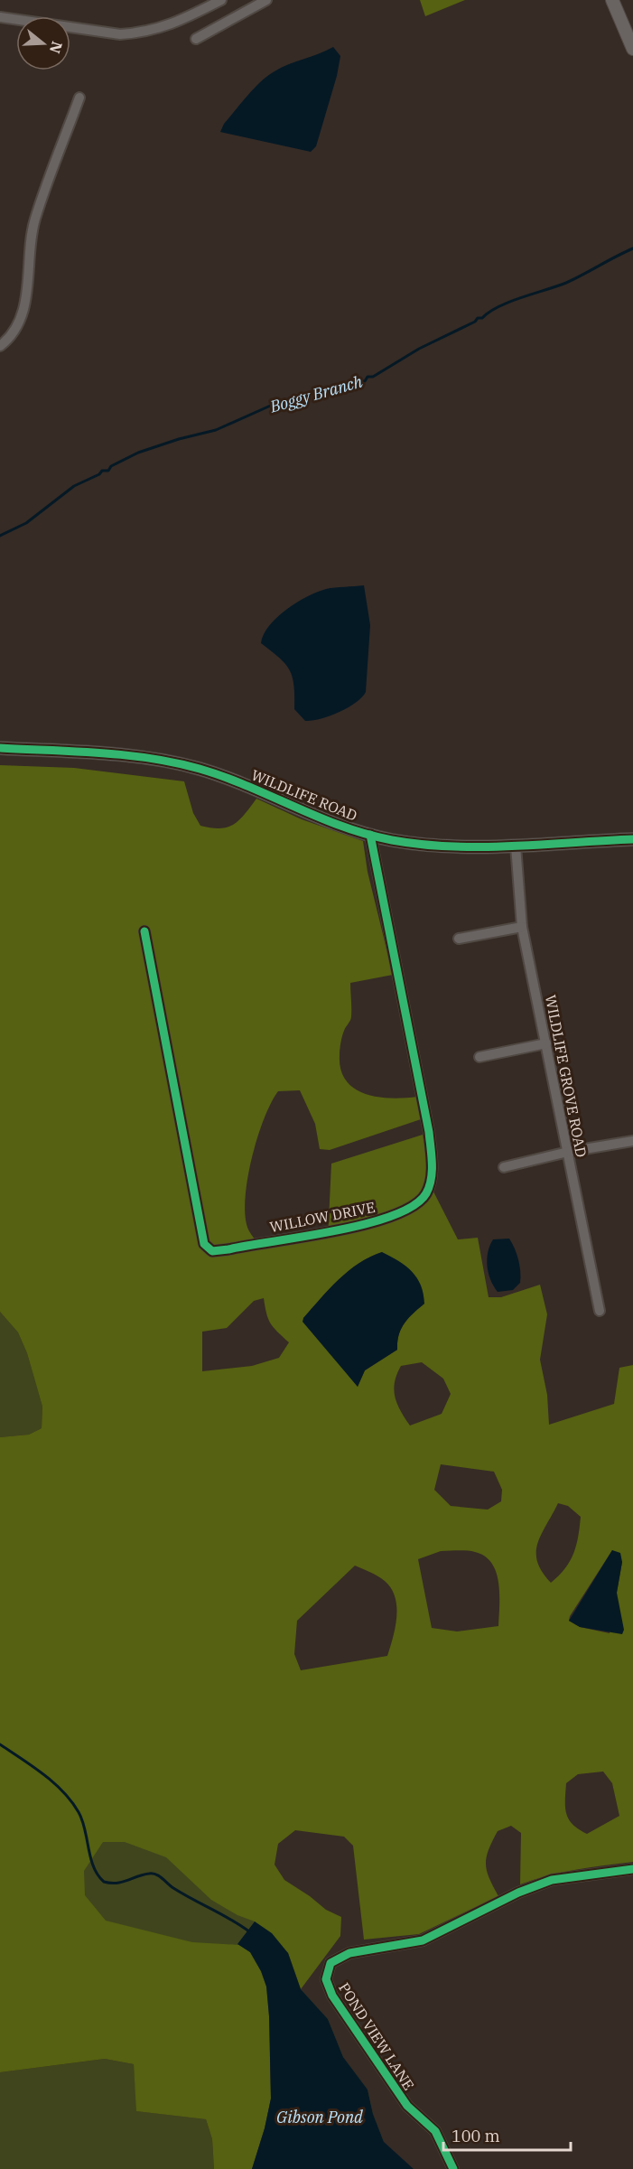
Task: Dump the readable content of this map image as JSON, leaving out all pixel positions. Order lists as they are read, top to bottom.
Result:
{
  "streets": {
    "street": [
      "WILDLIFE ROAD",
      "WILDLIFE GROVE ROAD",
      "WILLOW DRIVE",
      "POND VIEW LANE"
    ]
  },
  "crossings": [
    ["WILDLIFE ROAD", "WILDLIFE GROVE ROAD"],
    ["WILDLIFE ROAD", "WILLOW DRIVE"]
  ],
  "water": ["Boggy Branch", "Gibson Pond"],
  "scale_bar": "100 m",
  "north": "right"
}
